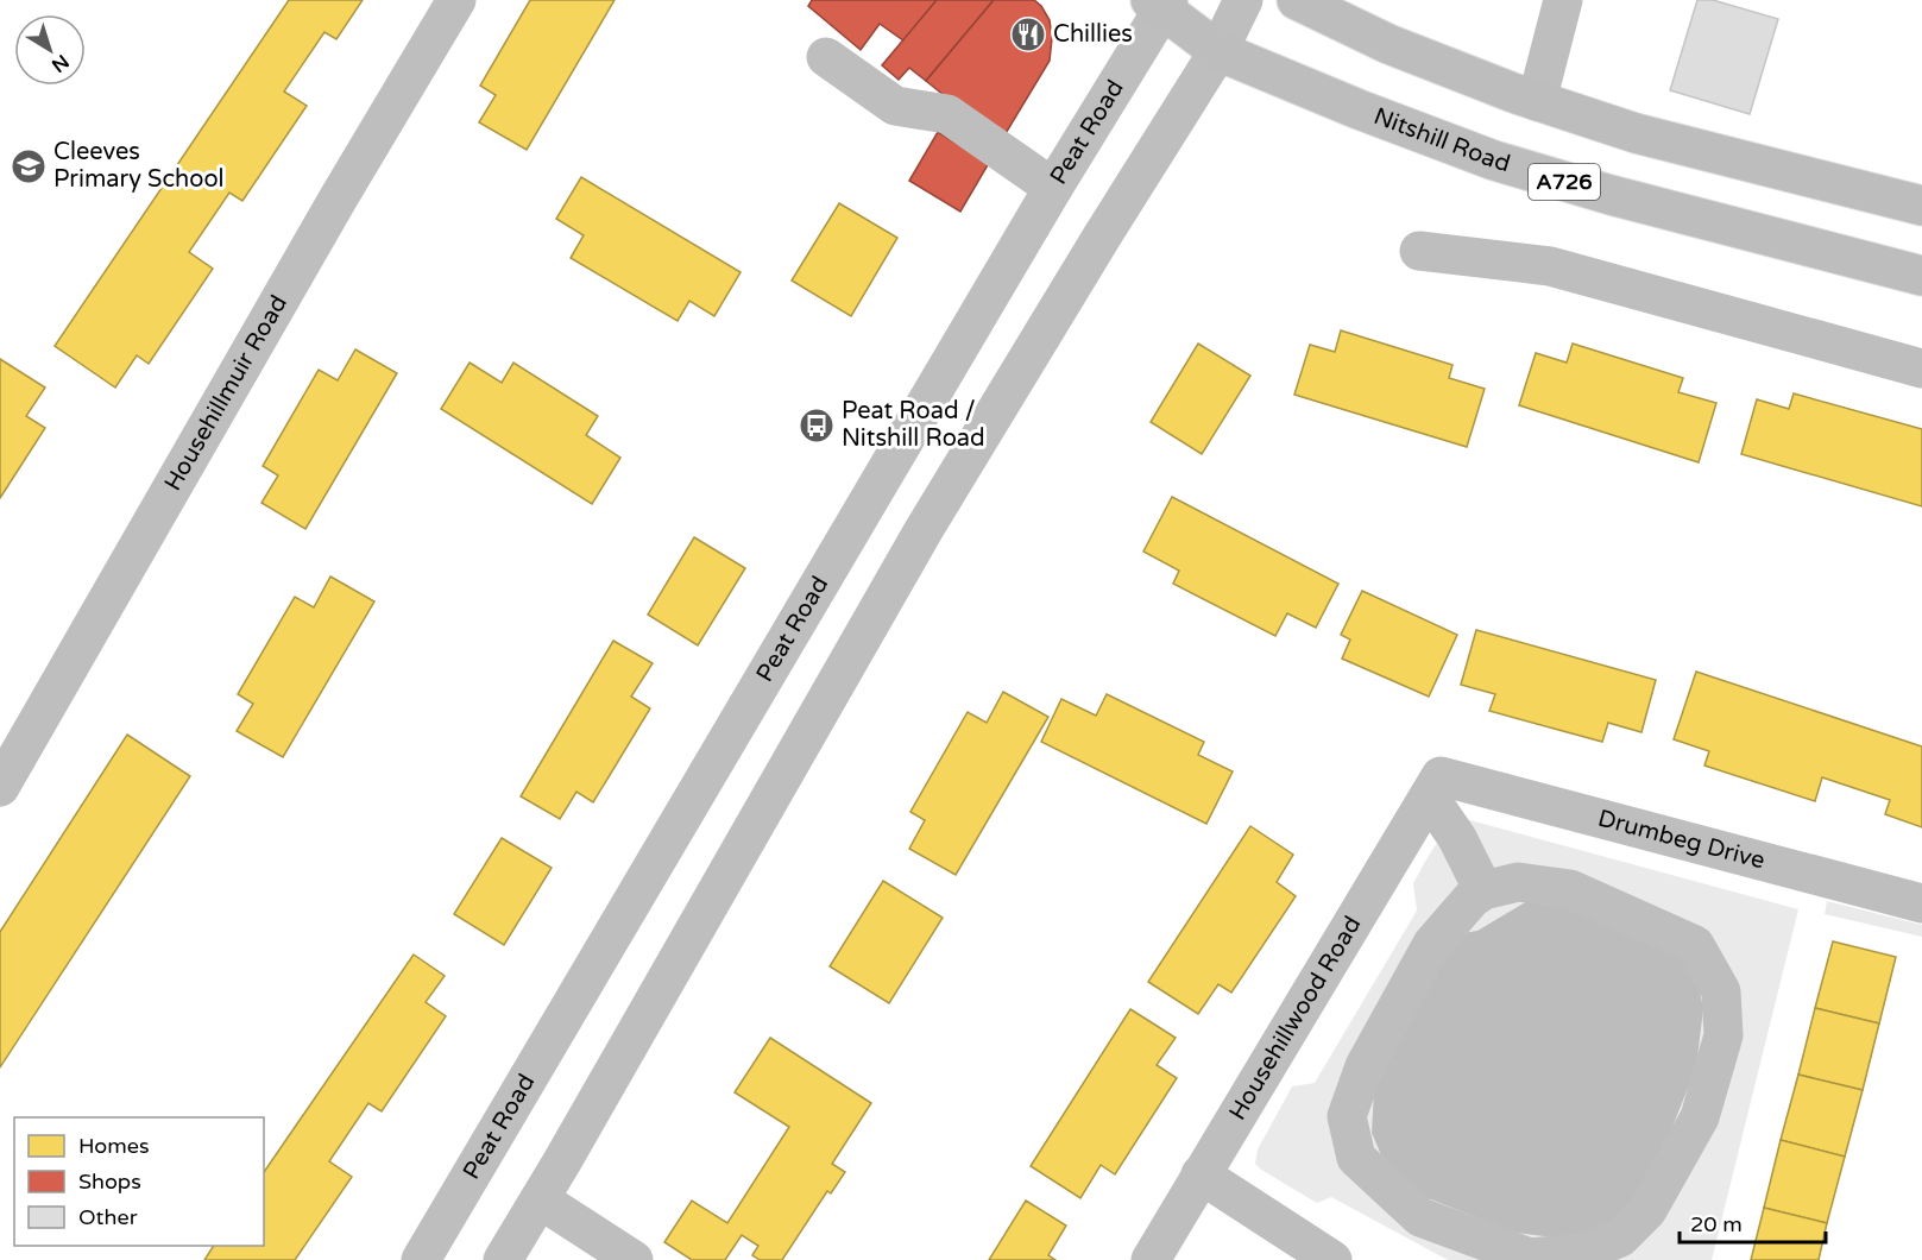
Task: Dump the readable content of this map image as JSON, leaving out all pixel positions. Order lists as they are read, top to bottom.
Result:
{
  "streets": {
    "main road": ["Nitshill Road", "A726"],
    "street": [
      "Peat Road",
      "Househillmuir Road",
      "Drumbeg Drive",
      "Househillwood Road"
    ]
  },
  "crossings": [
    ["Peat Road", "Nitshill Road"],
    ["Drumbeg Drive", "Househillwood Road"]
  ],
  "places": {
    "restaurant": ["Chillies"],
    "school or university": ["Cleeves Primary School"],
    "bus stop": ["Peat Road / Nitshill Road"]
  },
  "legend": ["Homes", "Shops", "Other"],
  "scale_bar": "20 m",
  "north": "bottom right"
}
